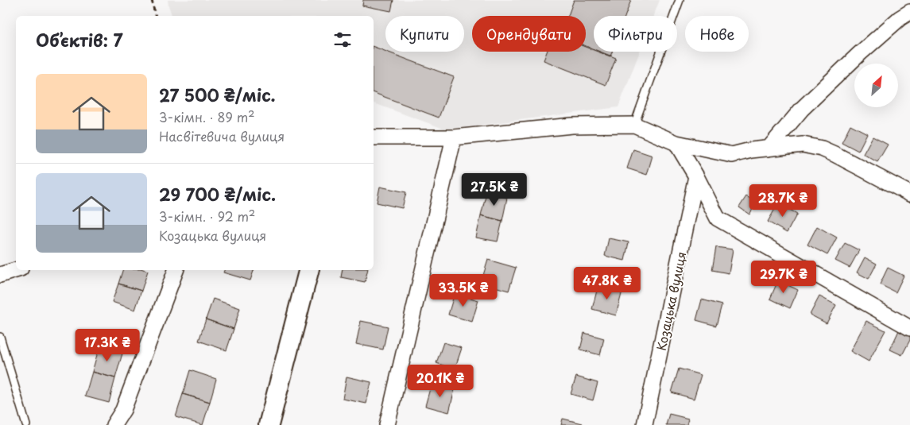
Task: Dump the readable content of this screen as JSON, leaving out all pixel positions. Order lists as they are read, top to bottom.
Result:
{
  "streets": {
    "street": ["Козацька вулиця"]
  },
  "north": "top right",
  "page": {
    "chip": [
      "Купити",
      "Орендувати",
      "Фільтри",
      "Нове"
    ],
    "heading": "Об’єктів: 7",
    "list": [
      {
        "name": "27 500 ₴/міс.",
        "note": "3-кімн. · 89 m² · Насвітевича вулиця"
      },
      {
        "name": "29 700 ₴/міс.",
        "note": "3-кімн. · 92 m² · Козацька вулиця"
      }
    ],
    "price": [
      "27.5K ₴",
      "28.7K ₴",
      "29.7K ₴",
      "47.8K ₴",
      "33.5K ₴",
      "17.3K ₴",
      "20.1K ₴"
    ]
  }
}
